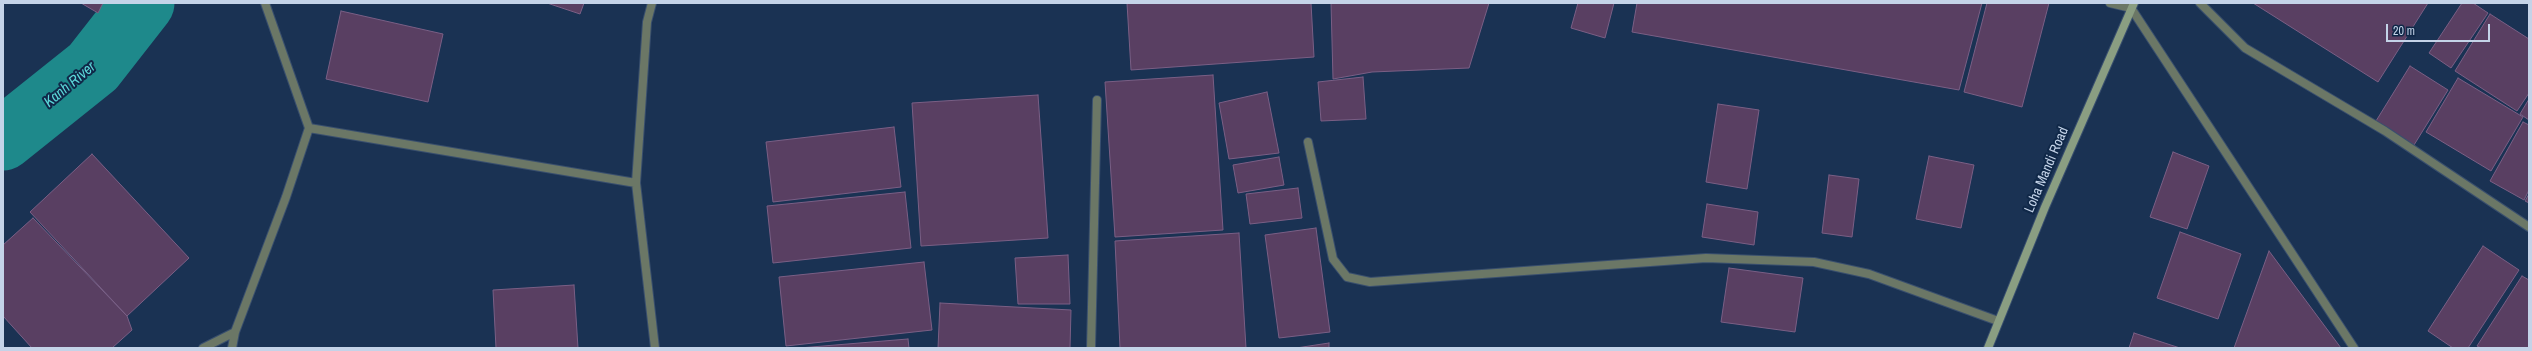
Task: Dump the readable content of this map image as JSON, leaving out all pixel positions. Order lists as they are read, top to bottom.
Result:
{
  "streets": {
    "street": ["Loha Mandi Road"]
  },
  "water": ["Kanh River"],
  "scale_bar": "20 m"
}
